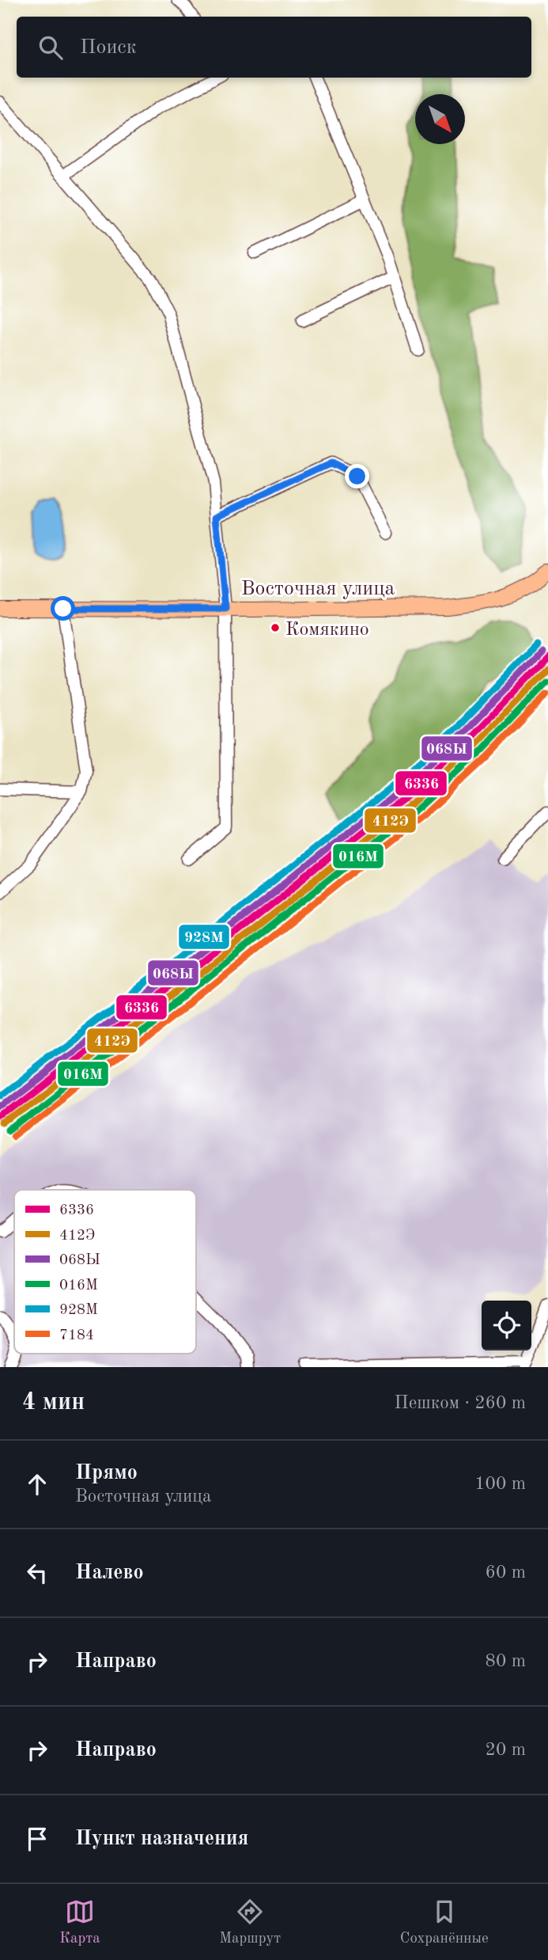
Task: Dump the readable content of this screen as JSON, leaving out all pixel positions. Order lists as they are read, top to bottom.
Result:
{
  "streets": {
    "main road": ["Восточная улица"]
  },
  "places": ["Комякино"],
  "lines": [
    "transit line 928М",
    "transit line 068Ы",
    "transit line 6336",
    "transit line 412Э",
    "transit line 016М",
    "transit line 7184"
  ],
  "legend": [
    "6336",
    "412Э",
    "068Ы",
    "016М",
    "928М",
    "7184"
  ],
  "north": "bottom right",
  "page": {
    "search": "Поиск",
    "heading": ["4 мин", "Пешком · 260 m"],
    "list": [
      ["Прямо", "Восточная улица", "100 m"],
      ["Налево", "60 m"],
      ["Направо", "80 m"],
      ["Направо", "20 m"],
      "Пункт назначения"
    ],
    "nav": ["Карта", "Маршрут", "Сохранённые"]
  }
}
